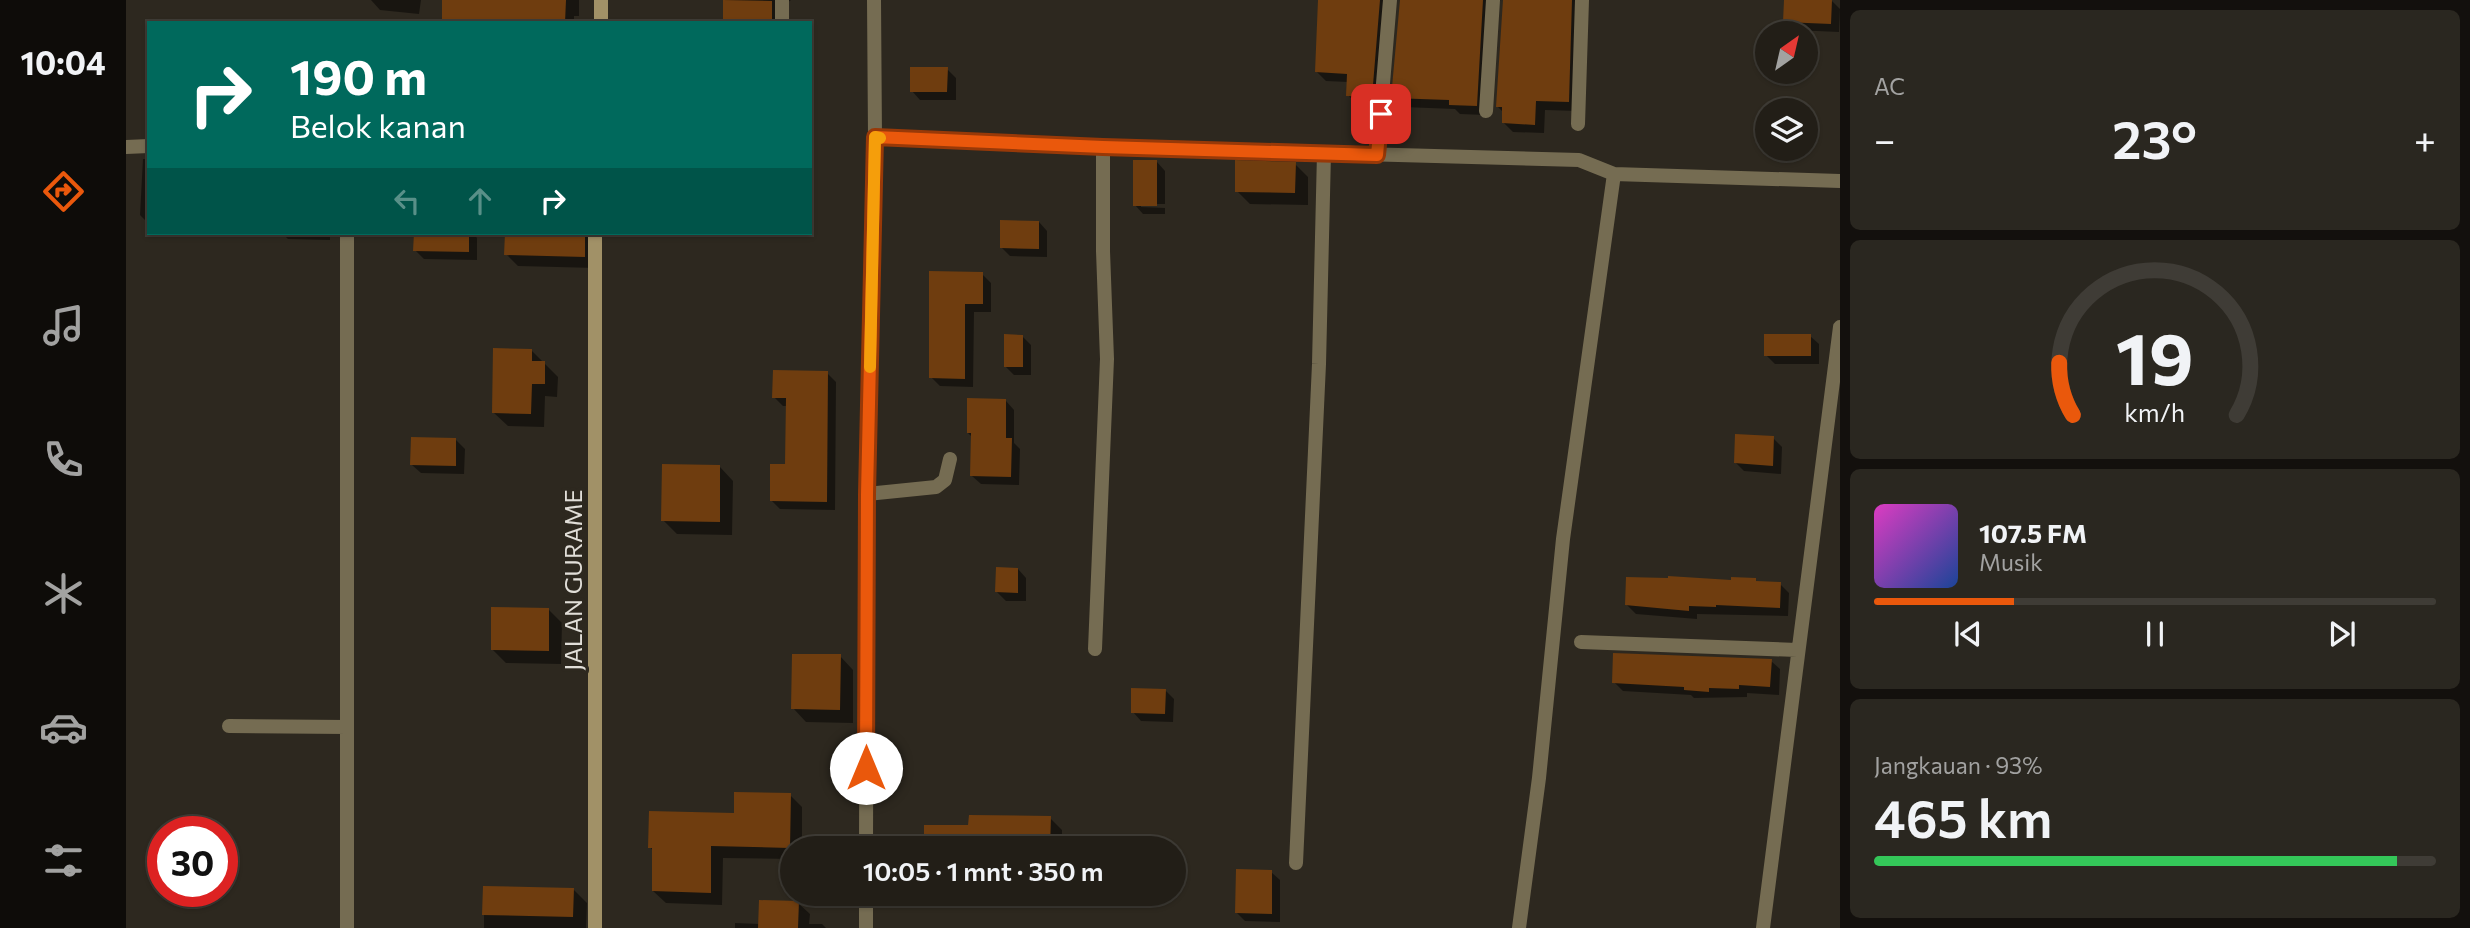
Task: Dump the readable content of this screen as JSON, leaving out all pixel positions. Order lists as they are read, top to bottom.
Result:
{
  "streets": {
    "street": ["JALAN GURAME"]
  },
  "north": "top right",
  "page": {
    "tabs": "10:04",
    "tile": [
      "AC",
      ["Jangkauan · 93%", "465 km"]
    ],
    "turn": ["190 m", "Belok kanan"],
    "heat": ["−", "23°", "+"],
    "song": ["107.5 FM", "Musik"],
    "limit": "30",
    "trip": "10:05 · 1 mnt · 350 m",
    "gauge": ["19", "km/h"]
  }
}
